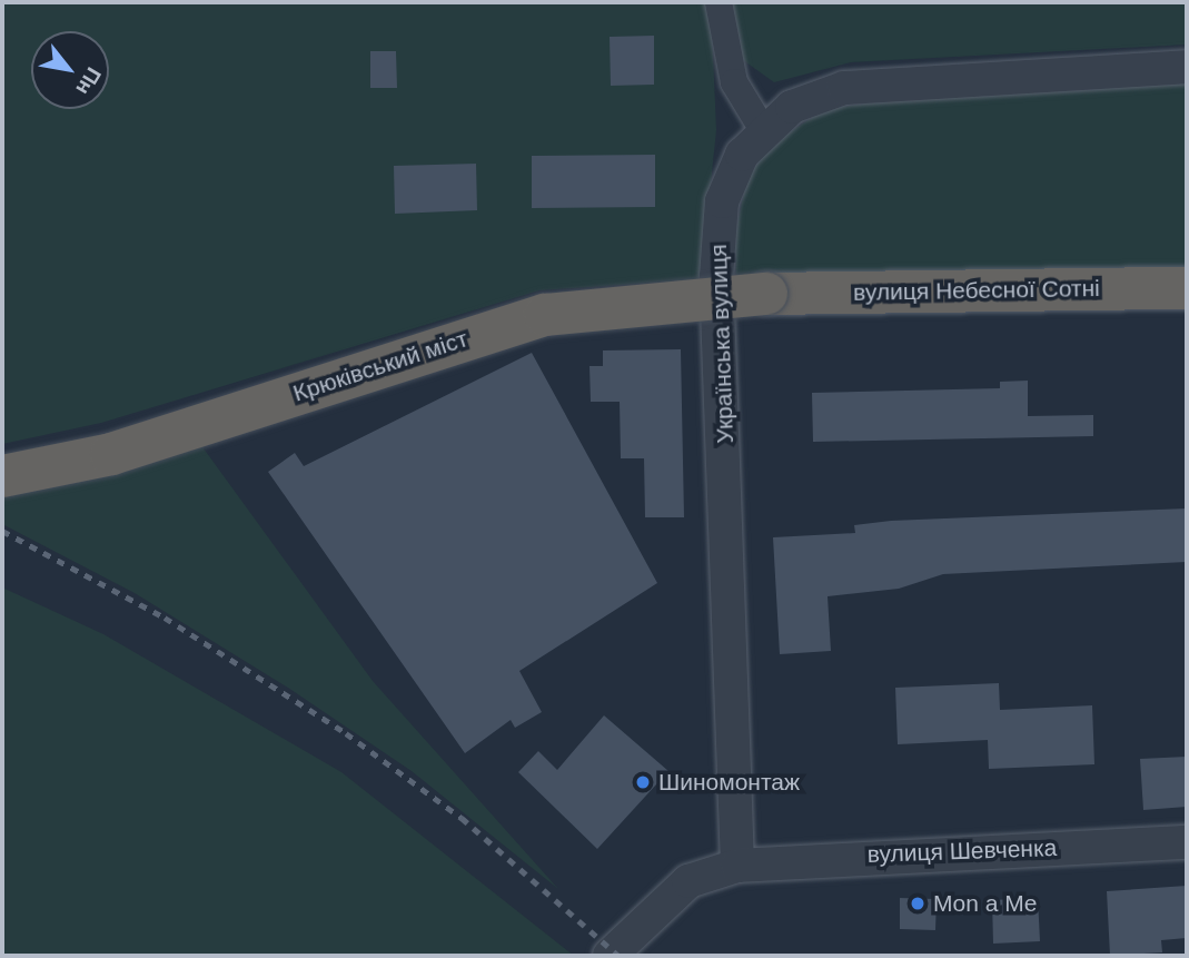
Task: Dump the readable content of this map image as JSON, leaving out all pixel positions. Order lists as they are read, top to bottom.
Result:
{
  "streets": {
    "highway": ["вулиця Небесної Сотні", "Крюківський міст"],
    "street": ["Українська вулиця", "вулиця Шевченка"]
  },
  "crossings": [
    ["вулиця Небесної Сотні", "Крюківський міст"],
    ["Українська вулиця", "вулиця Шевченка"]
  ],
  "places": ["Шиномонтаж", "Mon a Me"],
  "north": "bottom right"
}
